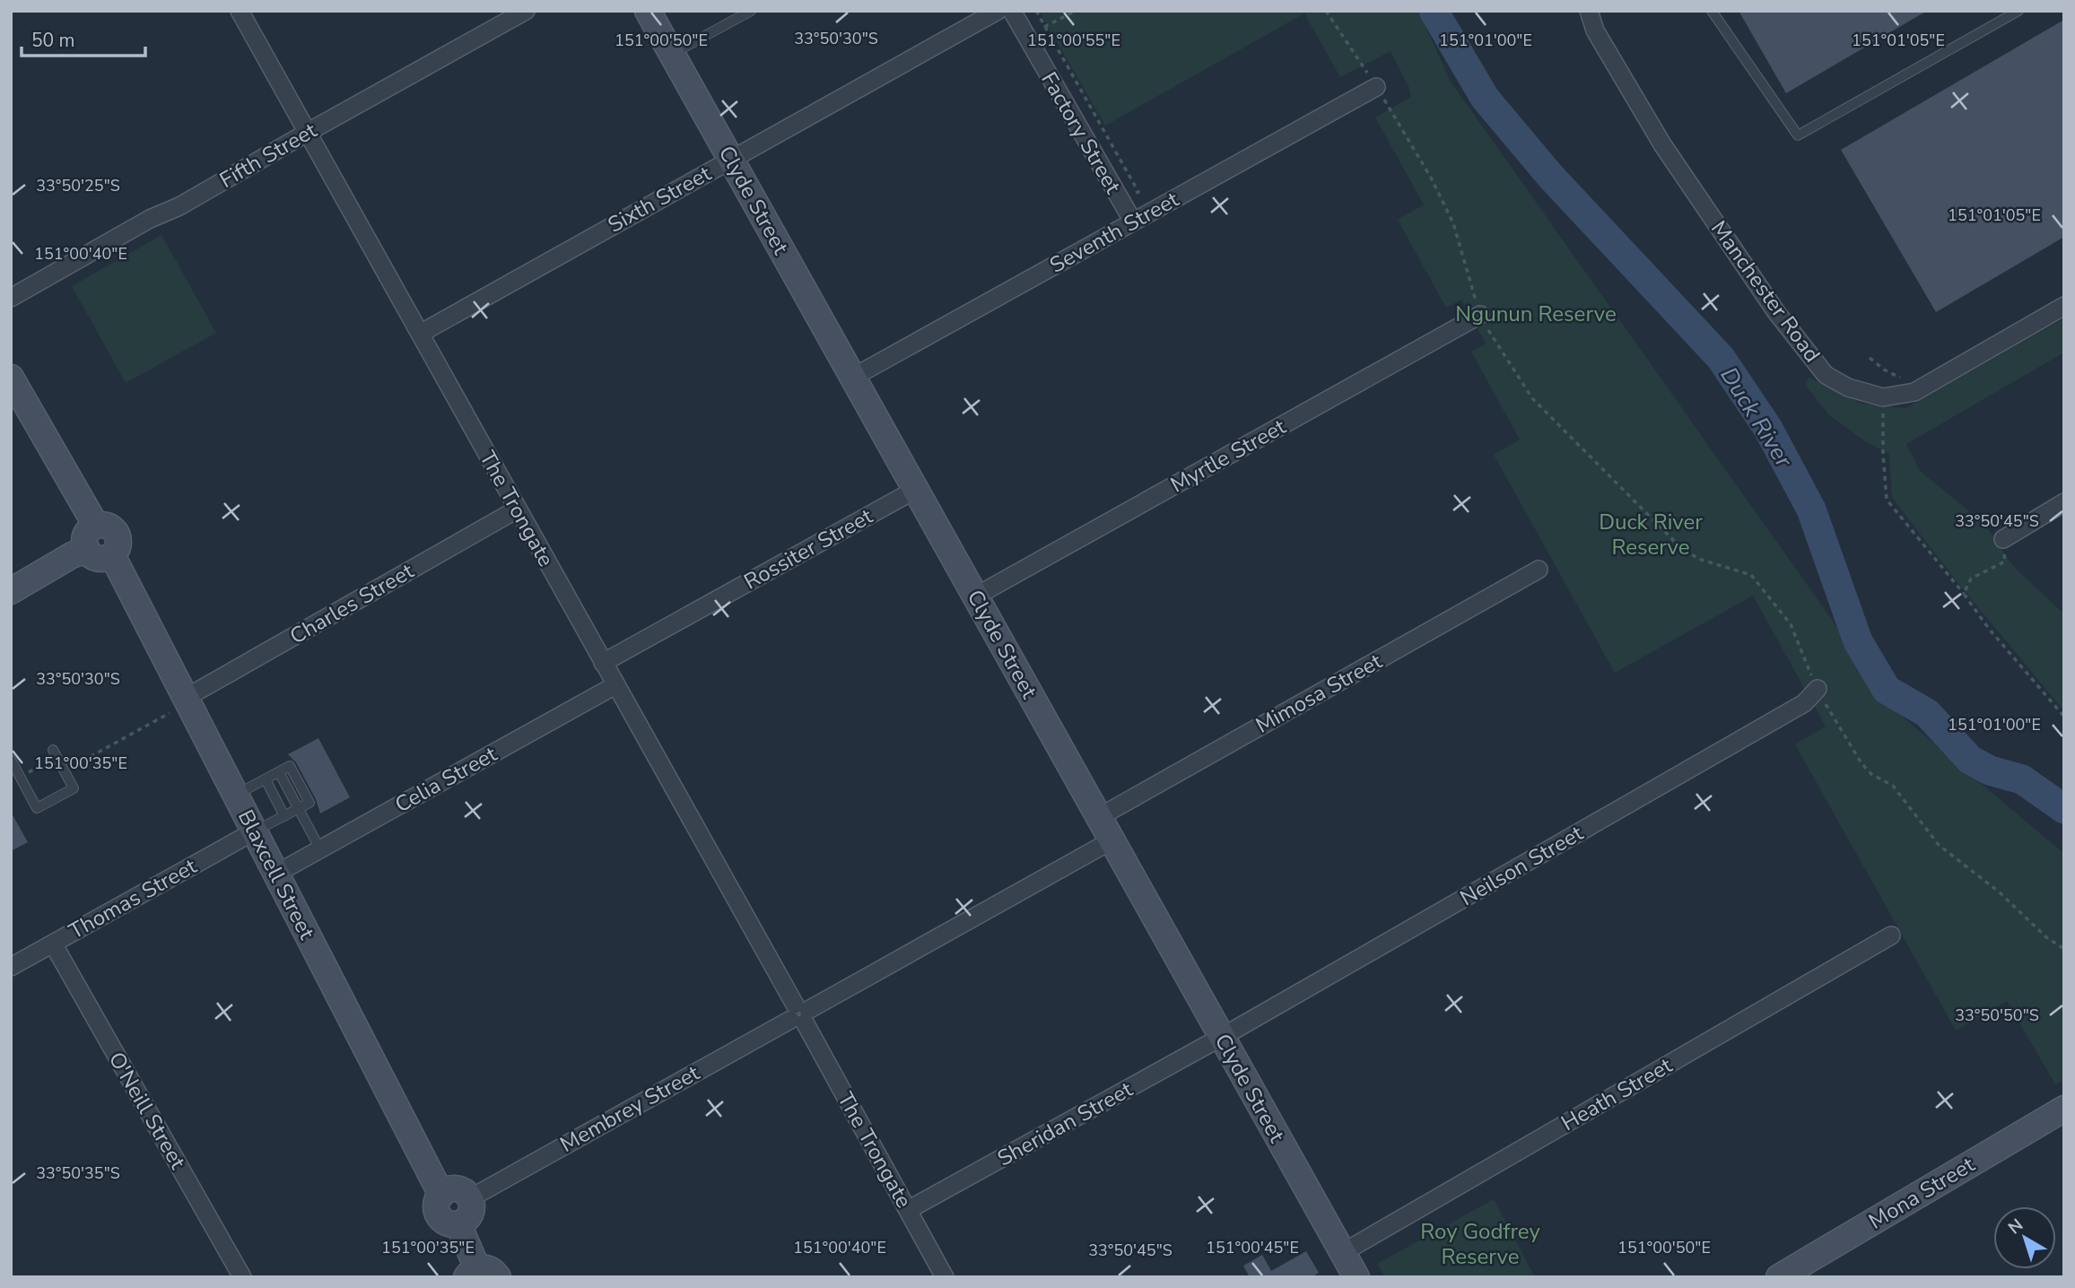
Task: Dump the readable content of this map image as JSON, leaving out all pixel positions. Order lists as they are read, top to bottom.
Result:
{
  "streets": {
    "main road": ["Clyde Street", "Blaxcell Street", "Mona Street"],
    "street": [
      "Factory Street",
      "Fifth Street",
      "Sixth Street",
      "Seventh Street",
      "Manchester Road",
      "Myrtle Street",
      "The Trongate",
      "Rossiter Street",
      "Charles Street",
      "Mimosa Street",
      "Celia Street",
      "Neilson Street",
      "Thomas Street",
      "Heath Street",
      "Membrey Street",
      "O'Neill Street",
      "Sheridan Street"
    ]
  },
  "crossings": [
    ["Factory Street", "Seventh Street"],
    ["Fifth Street", "The Trongate"],
    ["Sixth Street", "Clyde Street"],
    ["Sixth Street", "The Trongate"],
    ["Clyde Street", "Seventh Street"],
    ["Clyde Street", "Myrtle Street"],
    ["Clyde Street", "Rossiter Street"],
    ["Clyde Street", "Mimosa Street"],
    ["Clyde Street", "Neilson Street"],
    ["Clyde Street", "Heath Street"],
    ["Clyde Street", "Membrey Street"],
    ["Clyde Street", "Sheridan Street"],
    ["The Trongate", "Rossiter Street"],
    ["The Trongate", "Charles Street"],
    ["The Trongate", "Celia Street"],
    ["The Trongate", "Membrey Street"],
    ["The Trongate", "Sheridan Street"],
    ["Charles Street", "Blaxcell Street"],
    ["Celia Street", "Blaxcell Street"],
    ["Neilson Street", "Sheridan Street"],
    ["Blaxcell Street", "Thomas Street"],
    ["Blaxcell Street", "Membrey Street"],
    ["Thomas Street", "O'Neill Street"]
  ],
  "water": ["Duck River"],
  "parks": ["Ngunun Reserve", "Duck River Reserve", "Roy Godfrey Reserve"],
  "scale_bar": "50 m",
  "north": "top left",
  "coordinates": [
    "33°50'30\"S",
    "151°00'50\"E",
    "151°00'55\"E",
    "151°01'00\"E",
    "151°01'05\"E",
    "33°50'25\"S",
    "151°00'40\"E",
    "33°50'45\"S",
    "151°00'35\"E",
    "33°50'50\"S",
    "33°50'35\"S",
    "151°00'45\"E"
  ]
}
